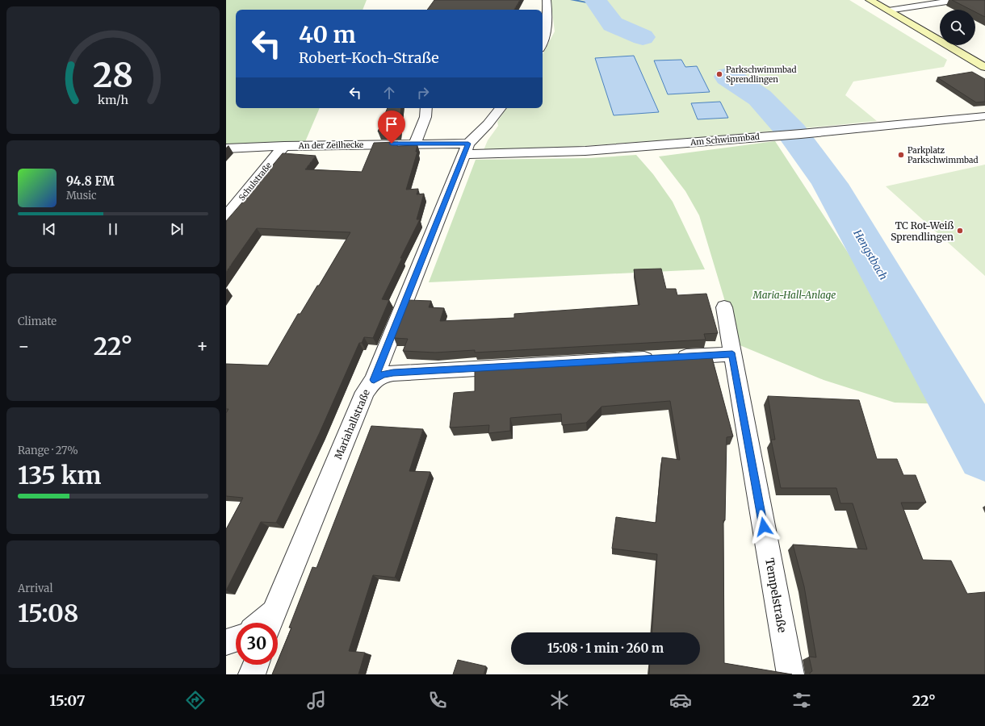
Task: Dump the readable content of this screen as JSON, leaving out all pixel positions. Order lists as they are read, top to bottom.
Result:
{
  "streets": {
    "street": [
      "Am Schwimmbad",
      "An der Zeilhecke",
      "Schulstraße",
      "Mariahallstraße",
      "Tempelstraße"
    ]
  },
  "crossings": [
    ["Am Schwimmbad", "Mariahallstraße"],
    ["An der Zeilhecke", "Schulstraße"]
  ],
  "water": ["Hengstbach"],
  "parks": ["Maria-Hall-Anlage"],
  "places": ["Parkschwimmbad Sprendlingen", "Parkplatz Parkschwimmbad", "TC Rot-Weiß Sprendlingen"],
  "page": {
    "turn": ["40 m", "Robert-Koch-Straße"],
    "song": ["94.8 FM", "Music"],
    "tile": [
      "Climate",
      ["Range · 27%", "135 km"],
      ["Arrival", "15:08"]
    ],
    "heat": ["−", "22°", "+"],
    "limit": "30",
    "trip": "15:08 · 1 min · 260 m",
    "tabs": ["15:07", "22°"],
    "gauge": ["28", "km/h"]
  }
}
